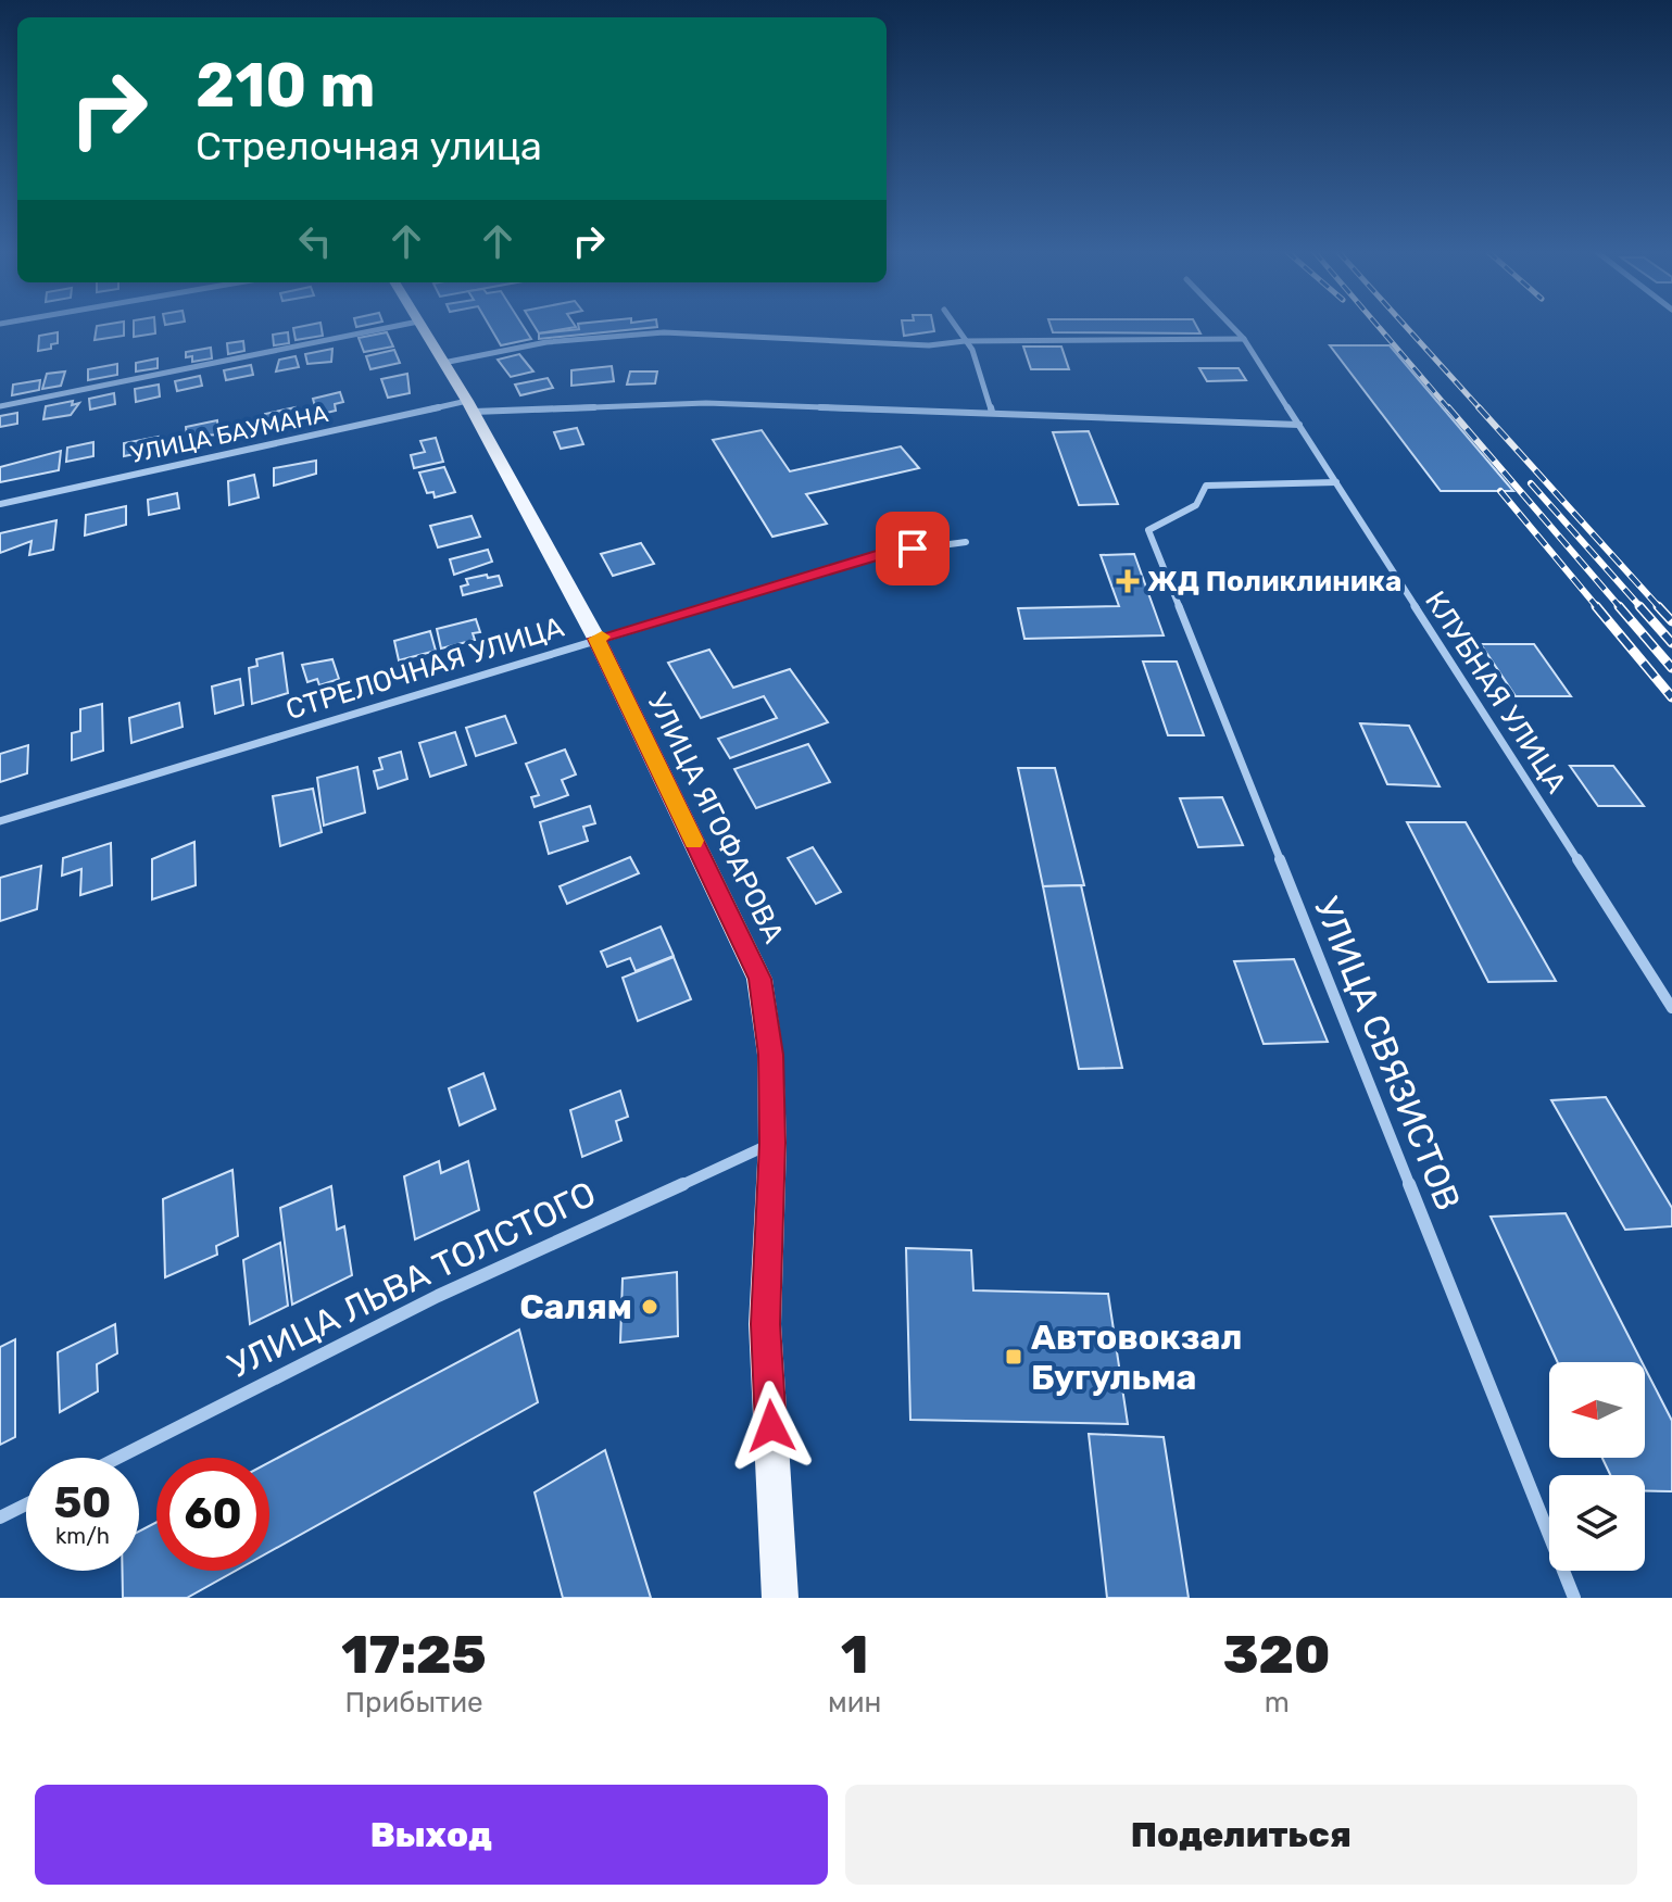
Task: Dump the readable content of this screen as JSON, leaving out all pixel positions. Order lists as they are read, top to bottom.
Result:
{
  "streets": {
    "main road": ["УЛИЦА ЯГОФАРОВА"],
    "street": [
      "УЛИЦА БАУМАНА",
      "СТРЕЛОЧНАЯ УЛИЦА",
      "КЛУБНАЯ УЛИЦА",
      "УЛИЦА СВЯЗИСТОВ",
      "УЛИЦА ЛЬВА ТОЛСТОГО"
    ]
  },
  "crossings": [
    ["УЛИЦА БАУМАНА", "КЛУБНАЯ УЛИЦА"],
    ["УЛИЦА БАУМАНА", "УЛИЦА ЯГОФАРОВА"],
    ["СТРЕЛОЧНАЯ УЛИЦА", "УЛИЦА ЯГОФАРОВА"],
    ["КЛУБНАЯ УЛИЦА", "УЛИЦА СВЯЗИСТОВ"],
    ["УЛИЦА ЯГОФАРОВА", "УЛИЦА ЛЬВА ТОЛСТОГО"]
  ],
  "places": {
    "health": ["ЖД Поликлиника"],
    "other": ["Салям"],
    "transit": ["Автовокзал Бугульма"]
  },
  "north": "left",
  "page": {
    "turn": ["210 m", "Стрелочная улица"],
    "speed": "50 km/h",
    "limit": "60",
    "eta": [
      "17:25",
      "Прибытие",
      "1",
      "мин",
      "320",
      "m"
    ],
    "buttons": ["Выход", "Поделиться"]
  }
}
